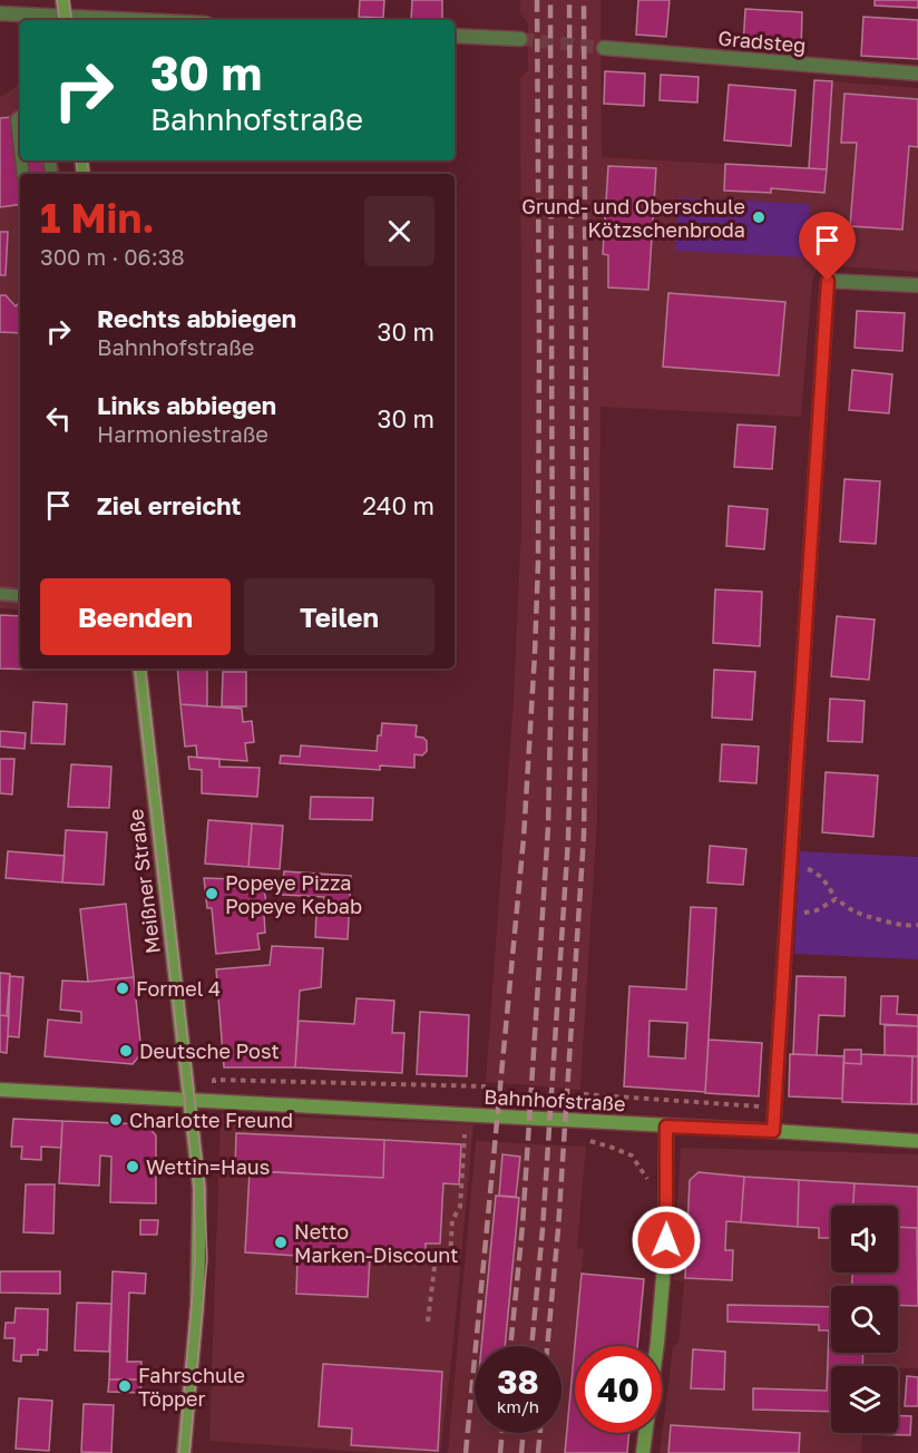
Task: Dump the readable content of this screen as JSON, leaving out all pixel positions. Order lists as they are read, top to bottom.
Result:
{
  "streets": {
    "street": ["Gradsteg", "Meißner Straße", "Bahnhofstraße"]
  },
  "crossings": [
    ["Meißner Straße", "Bahnhofstraße"]
  ],
  "places": [
    "Grund- und Oberschule Kötzschenbroda",
    "Popeye Pizza Popeye Kebab",
    "Formel 4",
    "Deutsche Post",
    "Charlotte Freund",
    "Wettin=Haus",
    "Netto Marken-Discount",
    "Fahrschule Töpper"
  ],
  "page": {
    "turn": ["30 m", "Bahnhofstraße"],
    "heading": ["1 Min.", "300 m · 06:38"],
    "list": [
      {
        "name": "Rechts abbiegen",
        "note": "Bahnhofstraße",
        "value": "30 m"
      },
      {
        "name": "Links abbiegen",
        "note": "Harmoniestraße",
        "value": "30 m"
      },
      {
        "name": "Ziel erreicht",
        "value": "240 m"
      }
    ],
    "buttons": ["Beenden", "Teilen"],
    "speed": "38 km/h",
    "limit": "40"
  }
}
